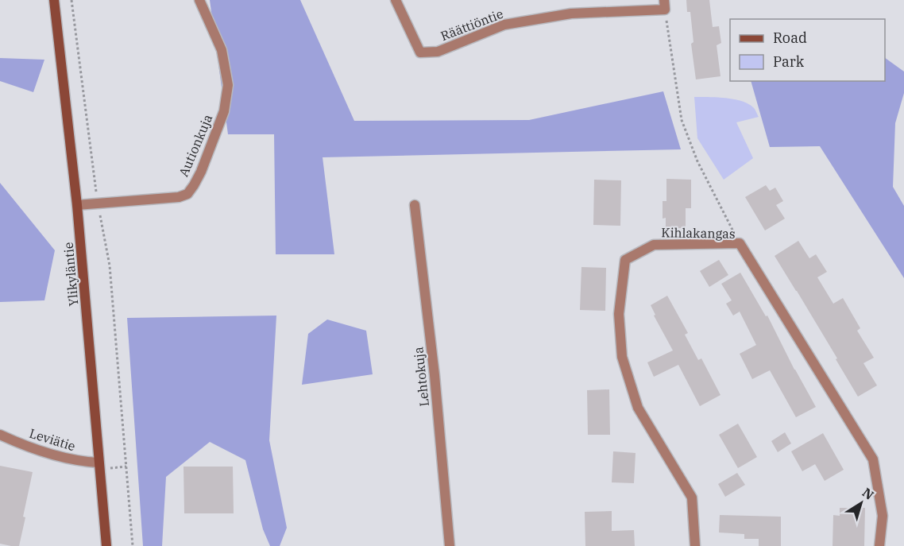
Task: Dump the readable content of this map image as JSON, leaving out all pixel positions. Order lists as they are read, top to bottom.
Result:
{
  "streets": {
    "main road": ["Ylikyläntie"],
    "street": [
      "Räättiöntie",
      "Autionkuja",
      "Kihlakangas",
      "Lehtokuja",
      "Leviätie"
    ]
  },
  "crossings": [
    ["Autionkuja", "Ylikyläntie"],
    ["Ylikyläntie", "Leviätie"]
  ],
  "legend": ["Road", "Park"],
  "north": "top right"
}
